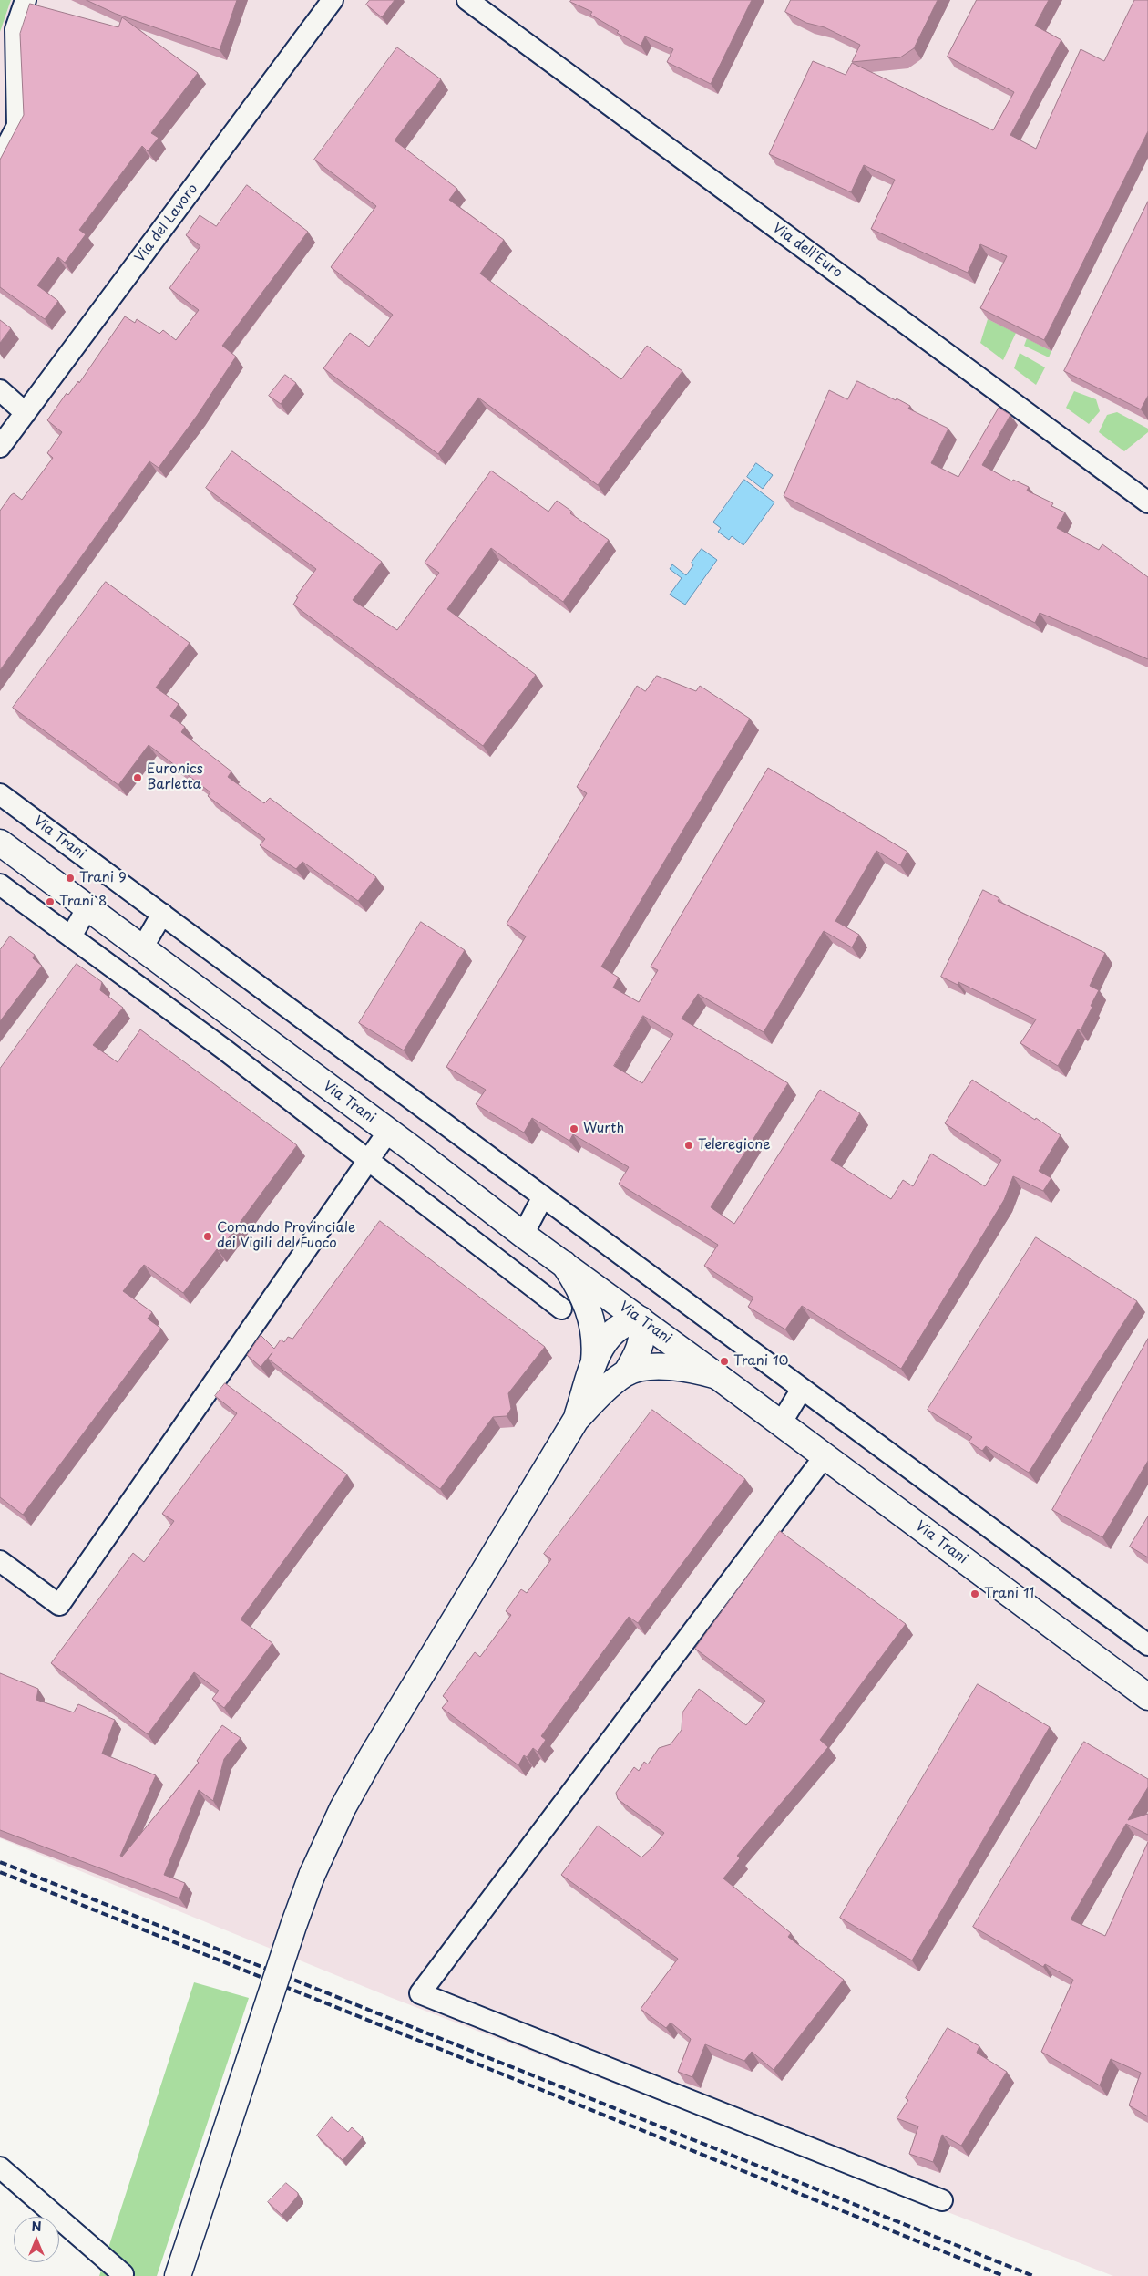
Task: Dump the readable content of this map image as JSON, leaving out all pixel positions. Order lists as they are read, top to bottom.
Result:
{
  "streets": {
    "main road": ["Via Trani"],
    "street": ["Via del Lavoro", "Via dell'Euro"]
  },
  "places": [
    "Euronics Barletta",
    "Trani 9",
    "Trani 8",
    "Wurth",
    "Teleregione",
    "Comando Provinciale dei Vigili del Fuoco",
    "Trani 10",
    "Trani 11"
  ],
  "north": "top"
}
